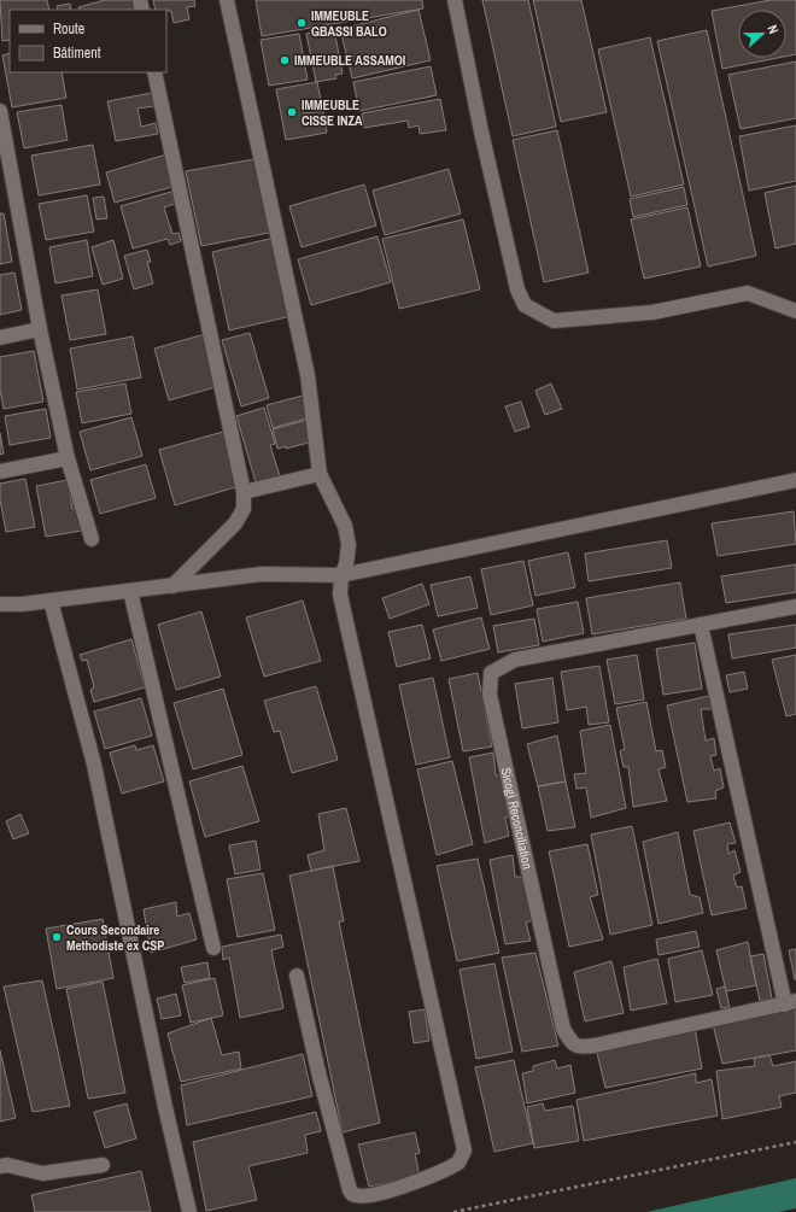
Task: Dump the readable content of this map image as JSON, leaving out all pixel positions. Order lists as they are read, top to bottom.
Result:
{
  "streets": {
    "street": ["Sicogi Reconciliation"]
  },
  "places": [
    "IMMEUBLE GBASSI BALO",
    "IMMEUBLE ASSAMOI",
    "IMMEUBLE CISSE INZA",
    "Cours Secondaire Methodiste ex CSP"
  ],
  "legend": ["Route", "Bâtiment"],
  "north": "right"
}
